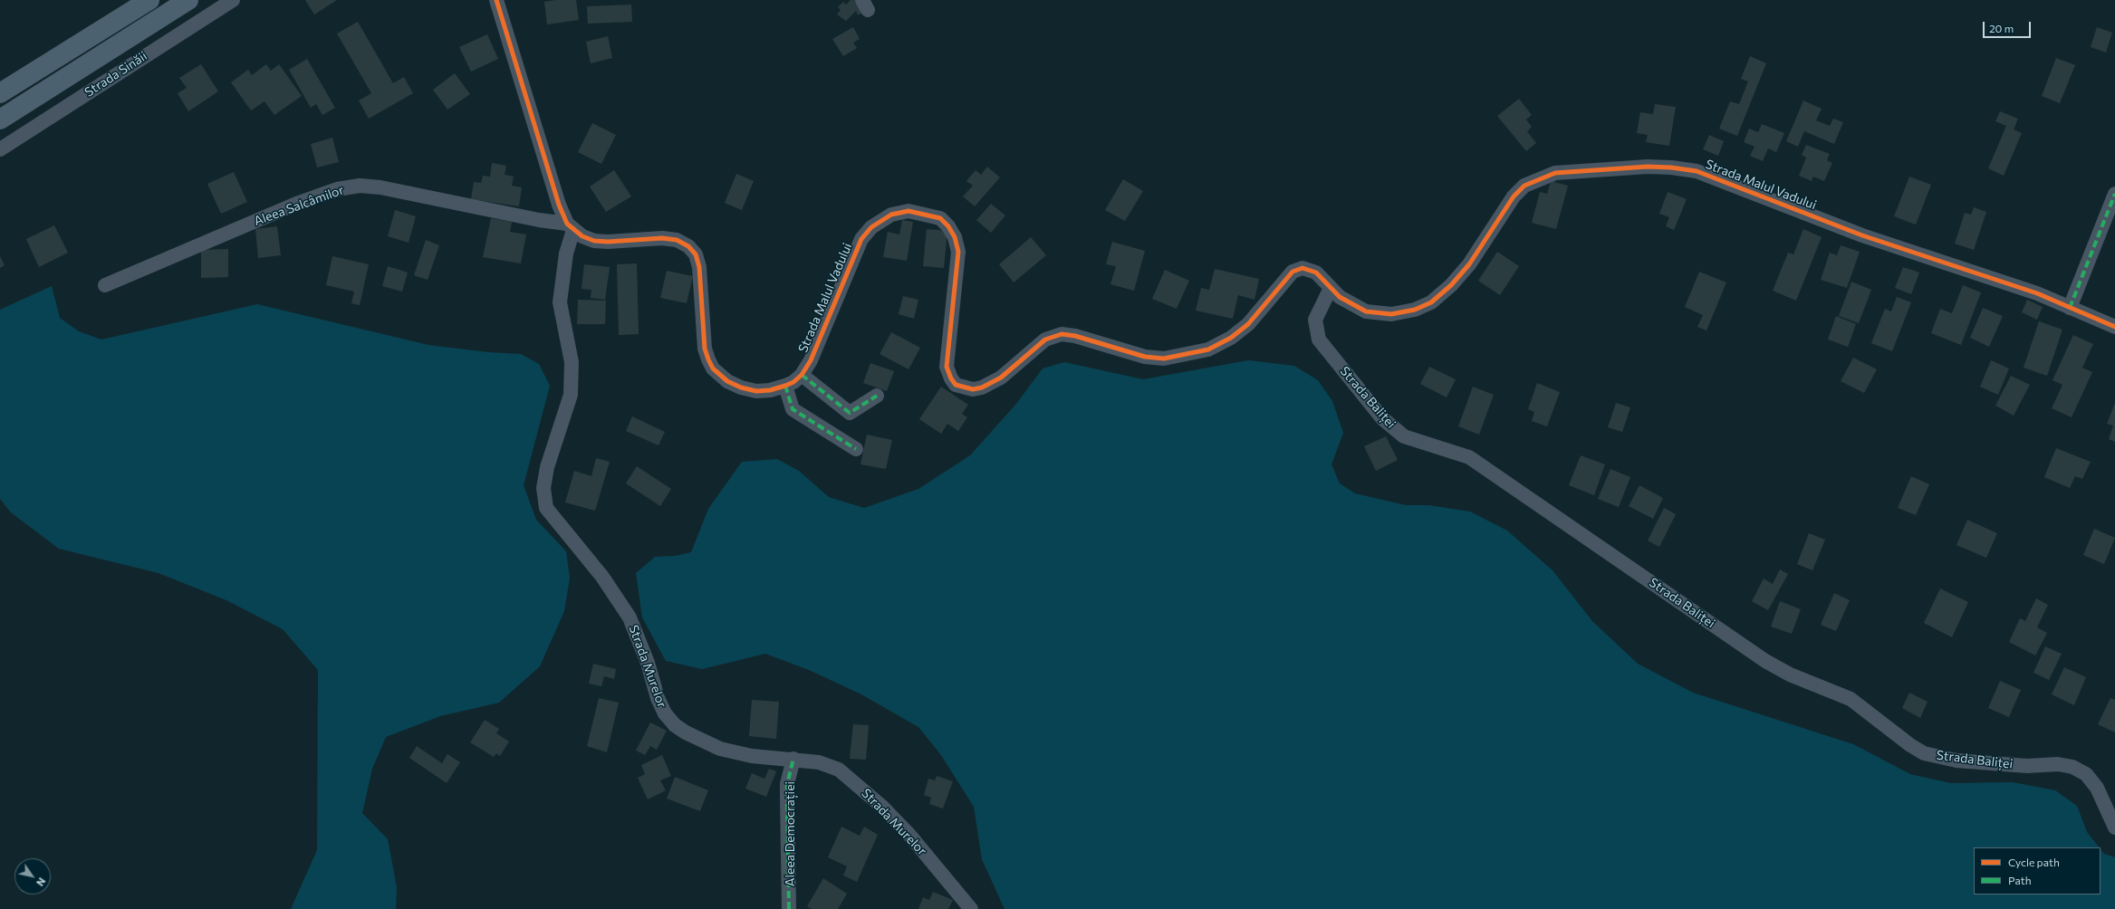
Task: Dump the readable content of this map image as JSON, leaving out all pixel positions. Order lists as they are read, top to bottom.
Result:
{
  "streets": {
    "street": [
      "Strada Sinăii",
      "Strada Malul Vadului",
      "Aleea Salcâmilor",
      "Strada Baliței",
      "Strada Murelor",
      "Aleea Democrației"
    ]
  },
  "crossings": [
    ["Strada Malul Vadului", "Aleea Salcâmilor"],
    ["Strada Malul Vadului", "Strada Baliței"],
    ["Strada Malul Vadului", "Strada Murelor"],
    ["Aleea Salcâmilor", "Strada Murelor"],
    ["Strada Murelor", "Aleea Democrației"]
  ],
  "legend": ["Cycle path", "Path"],
  "scale_bar": "20 m",
  "north": "bottom right"
}
